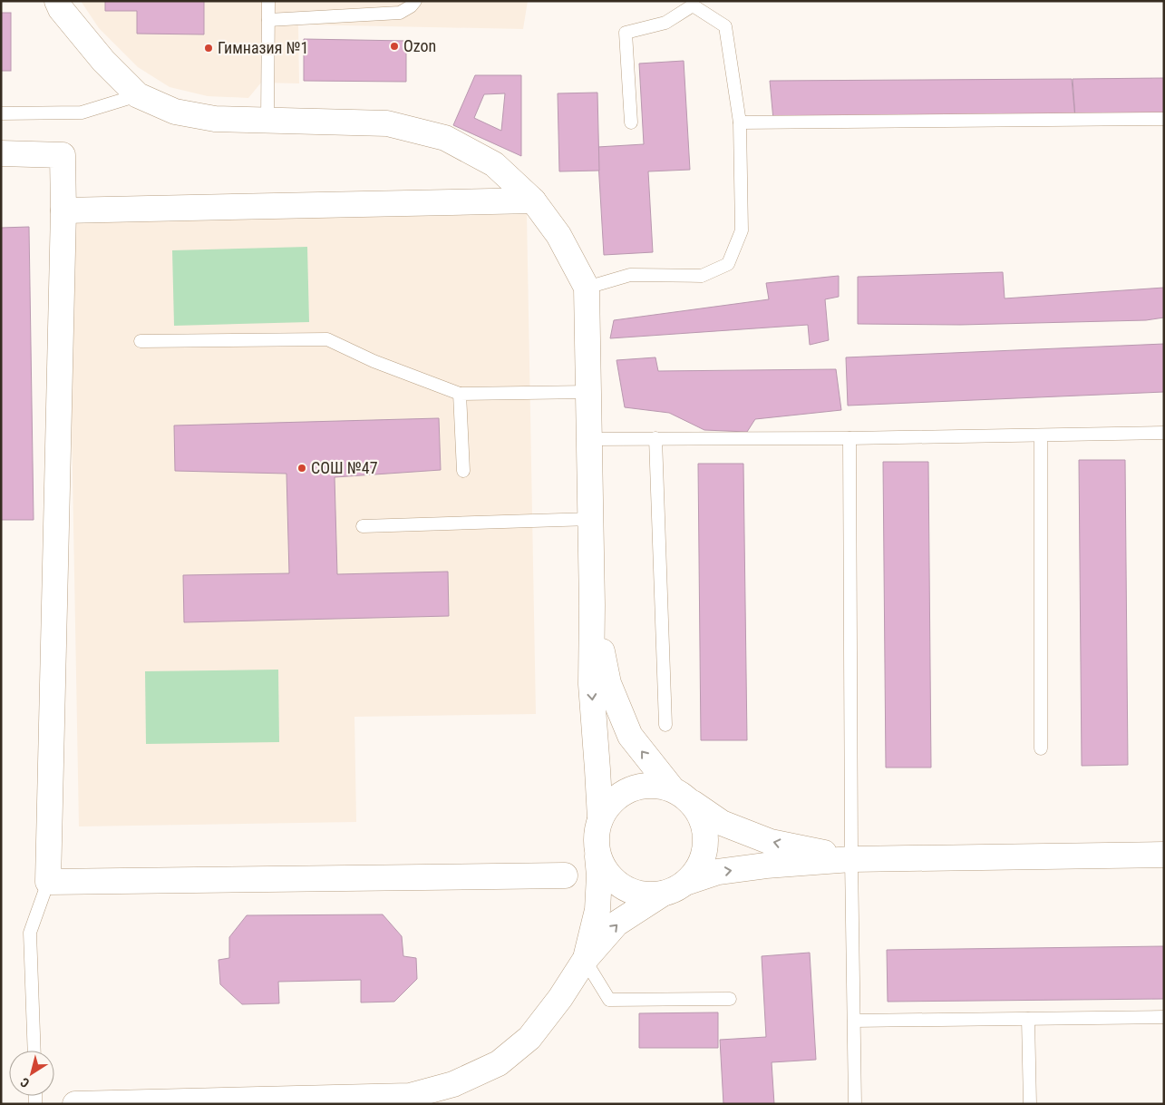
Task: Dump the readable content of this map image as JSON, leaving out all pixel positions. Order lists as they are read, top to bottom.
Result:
{
  "places": ["Ozon", "Гимназия №1", "СОШ №47"],
  "north": "bottom left"
}
